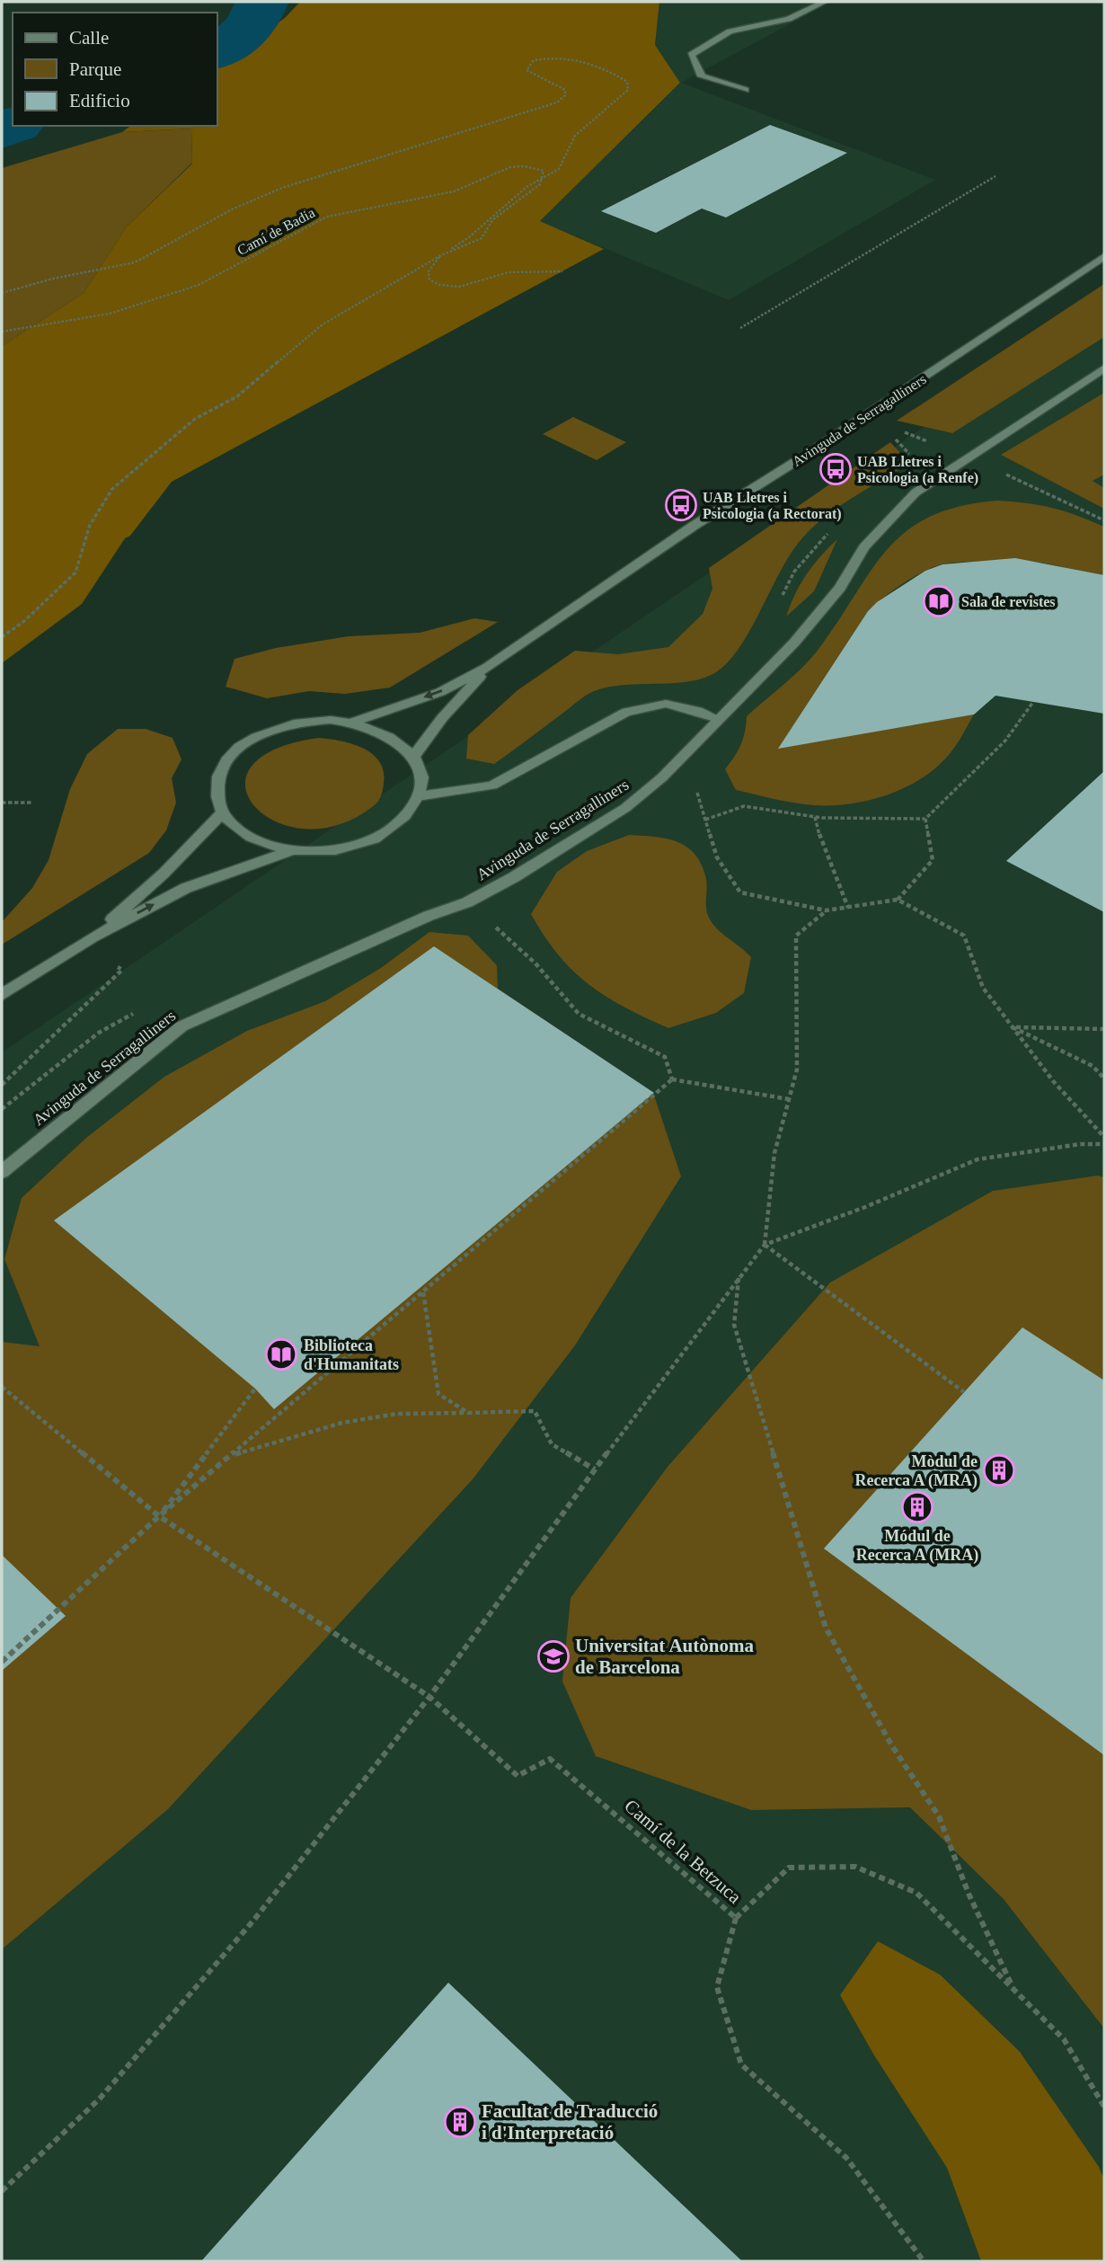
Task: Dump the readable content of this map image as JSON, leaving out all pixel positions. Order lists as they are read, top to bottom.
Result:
{
  "streets": {
    "street": ["Avinguda de Serragalliners"],
    "path": ["Camí de Badia", "Camí de la Betzuca"]
  },
  "places": {
    "bus stop": ["UAB Lletres i Psicologia (a Renfe)", "UAB Lletres i Psicologia (a Rectorat)"],
    "library": ["Sala de revistes", "Biblioteca d'Humanitats"],
    "building": ["Mòdul de Recerca A (MRA)", "Módul de Recerca A (MRA)", "Facultat de Traducció i d'Interpretació"],
    "school or university": ["Universitat Autònoma de Barcelona"]
  },
  "legend": ["Calle", "Parque", "Edificio"]
}
